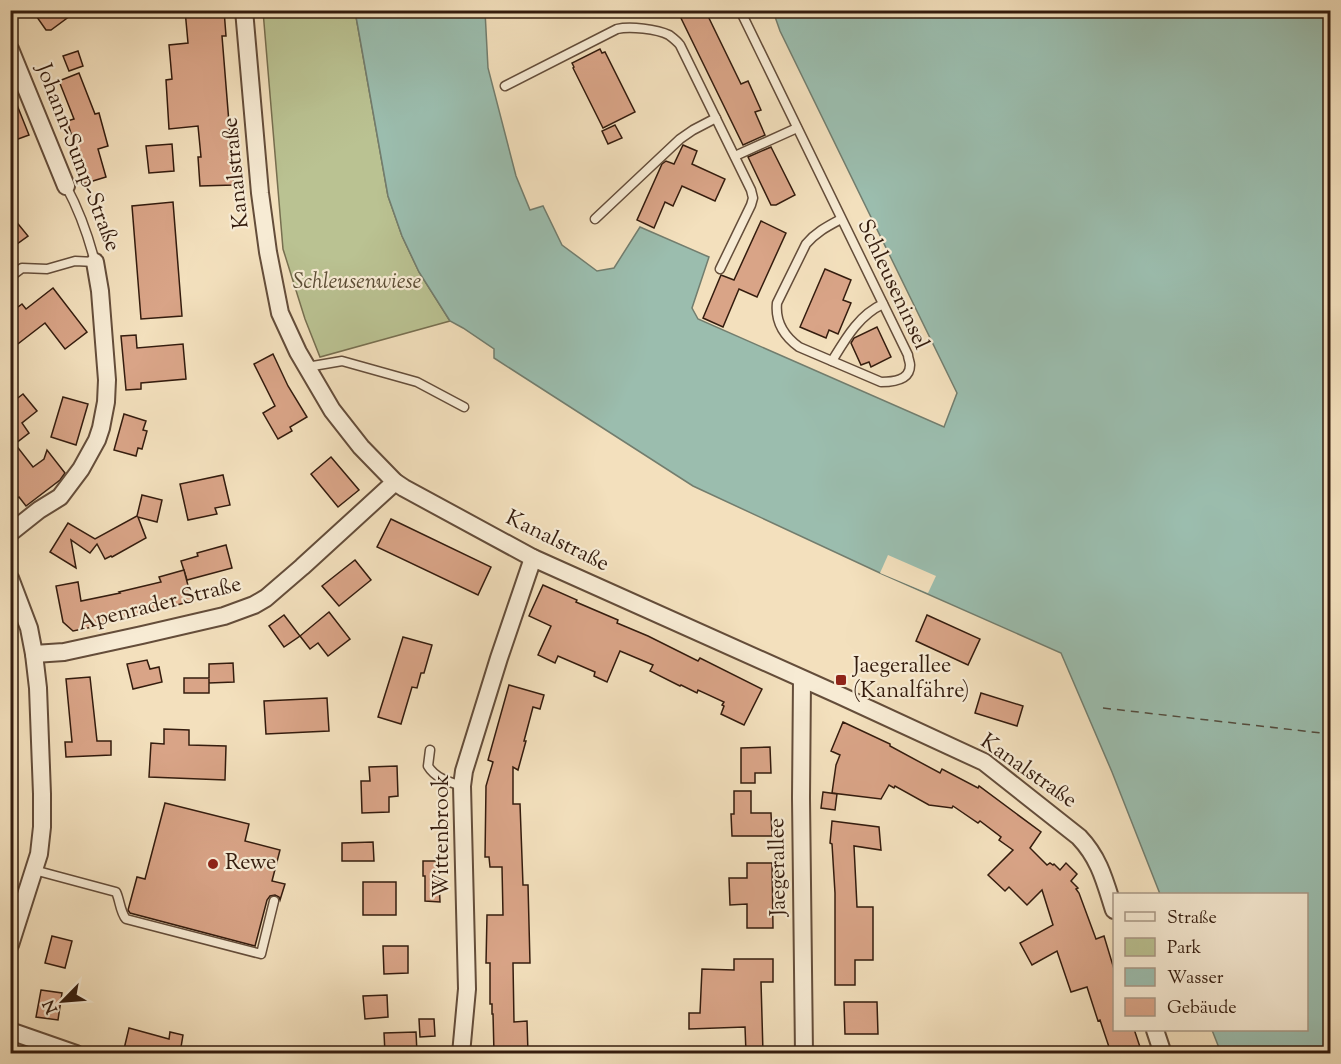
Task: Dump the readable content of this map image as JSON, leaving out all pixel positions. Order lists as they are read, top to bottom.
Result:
{
  "streets": {
    "street": [
      "Johann-Sump-Straße",
      "Kanalstraße",
      "Apenrader Straße",
      "Wittenbrook",
      "Jaegerallee"
    ],
    "lane": ["Schleuseninsel"]
  },
  "crossings": [
    ["Kanalstraße", "Apenrader Straße"],
    ["Kanalstraße", "Wittenbrook"],
    ["Kanalstraße", "Jaegerallee"]
  ],
  "parks": ["Schleusenwiese"],
  "places": {
    "transit": ["Jaegerallee (Kanalfähre)"],
    "other": ["Rewe"]
  },
  "legend": [
    "Straße",
    "Park",
    "Wasser",
    "Gebäude"
  ],
  "north": "bottom left"
}
